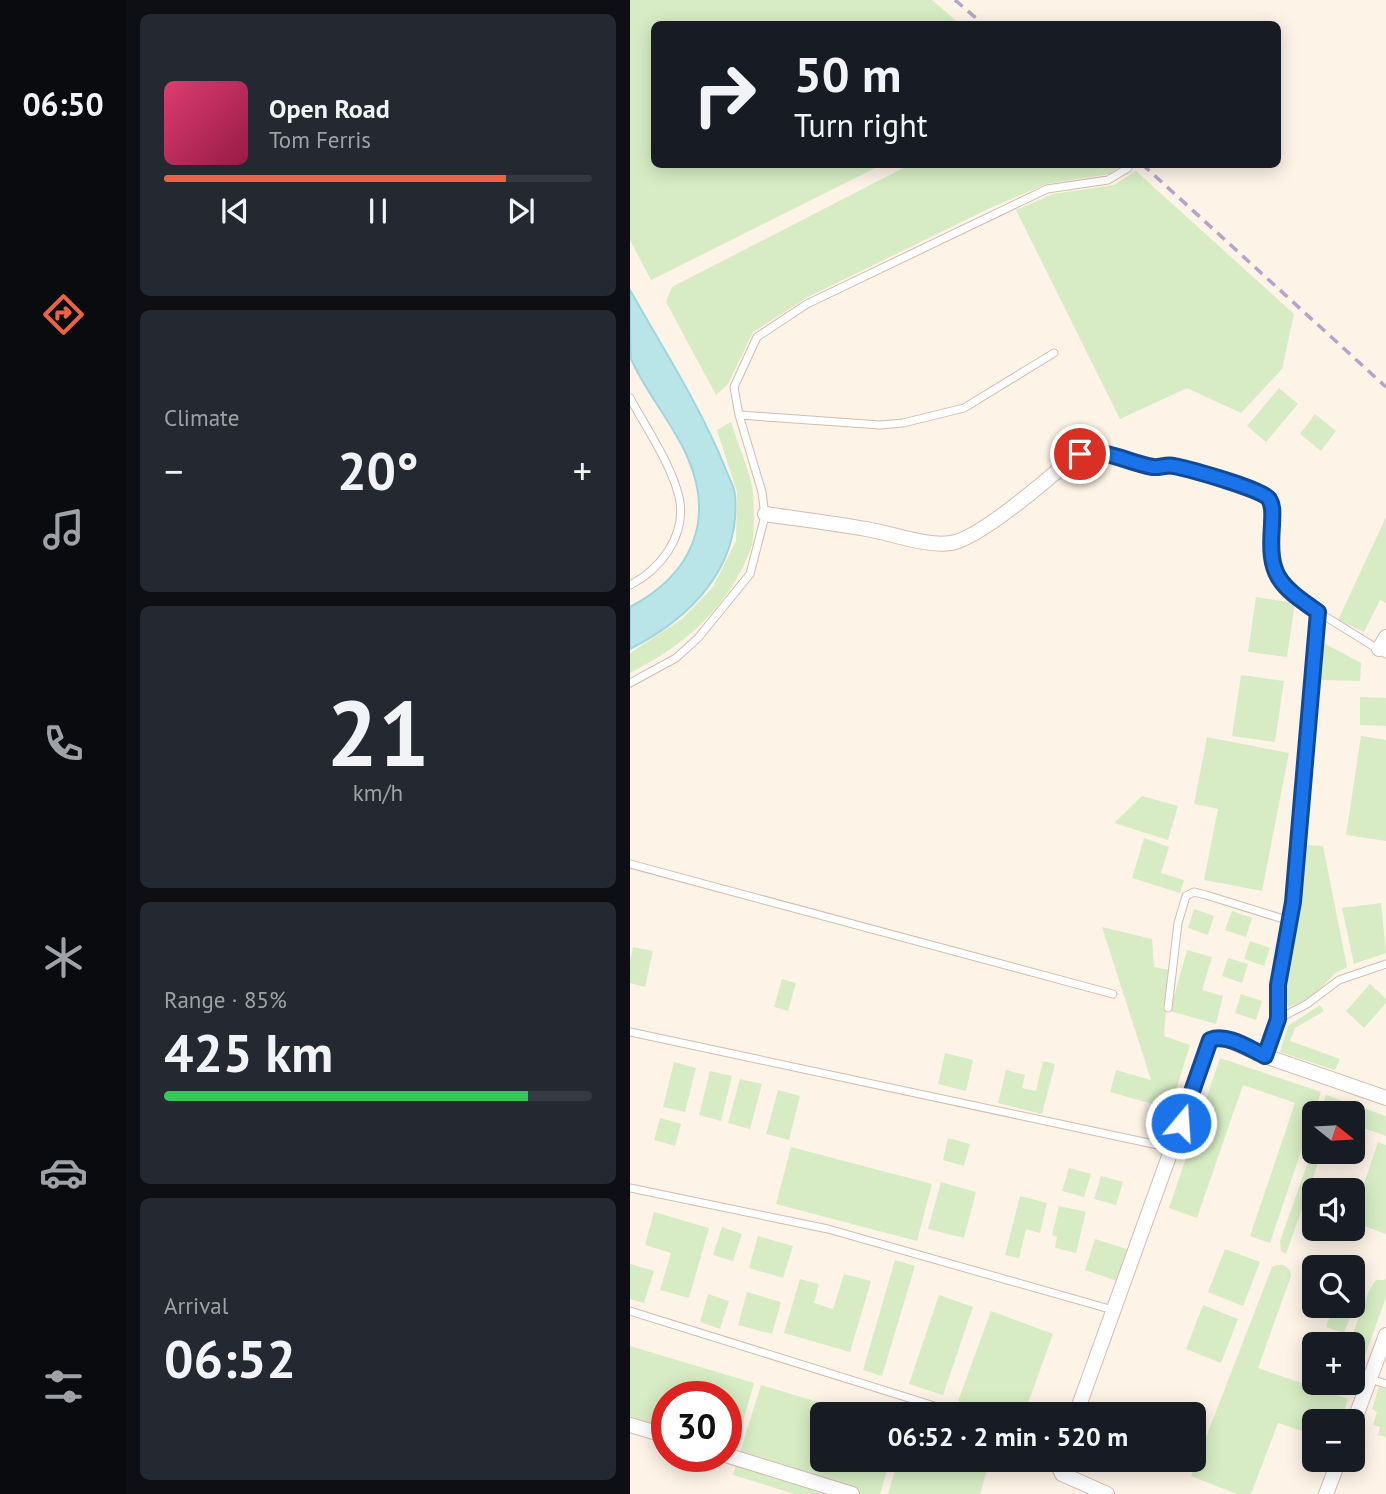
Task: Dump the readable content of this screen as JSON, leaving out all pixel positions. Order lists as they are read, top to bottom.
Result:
{
  "north": "right",
  "page": {
    "tabs": "06:50",
    "turn": ["50 m", "Turn right"],
    "song": ["Open Road", "Tom Ferris"],
    "tile": [
      "Climate",
      ["21", "km/h"],
      ["Range · 85%", "425 km"],
      ["Arrival", "06:52"]
    ],
    "heat": ["−", "20°", "+"],
    "map_buttons": ["+", "−"],
    "limit": "30",
    "trip": "06:52 · 2 min · 520 m"
  }
}
